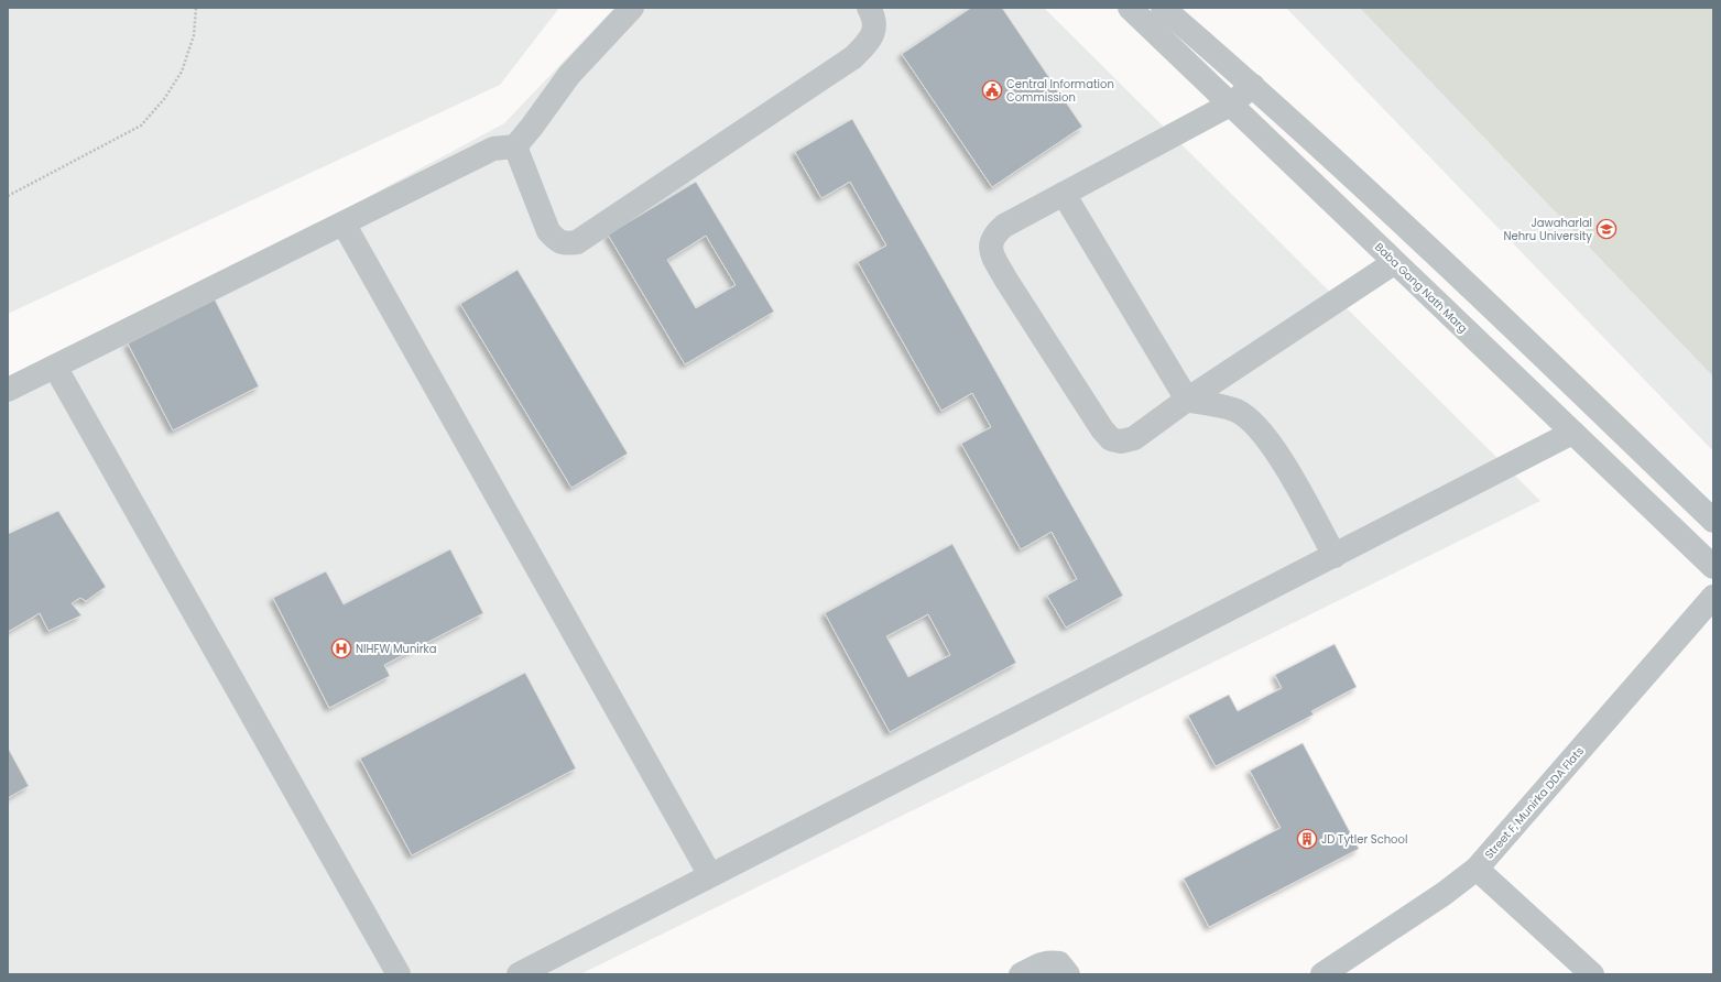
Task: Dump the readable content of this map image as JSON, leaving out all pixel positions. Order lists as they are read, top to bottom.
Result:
{
  "streets": {
    "street": ["Baba Gang Nath Marg", "Street F, Munirka DDA Flats"]
  },
  "places": {
    "public building": ["Central Information Commission"],
    "school or university": ["Jawaharlal Nehru University"],
    "hospital": ["NIHFW Munirka"],
    "building": ["JD Tytler School"]
  }
}
